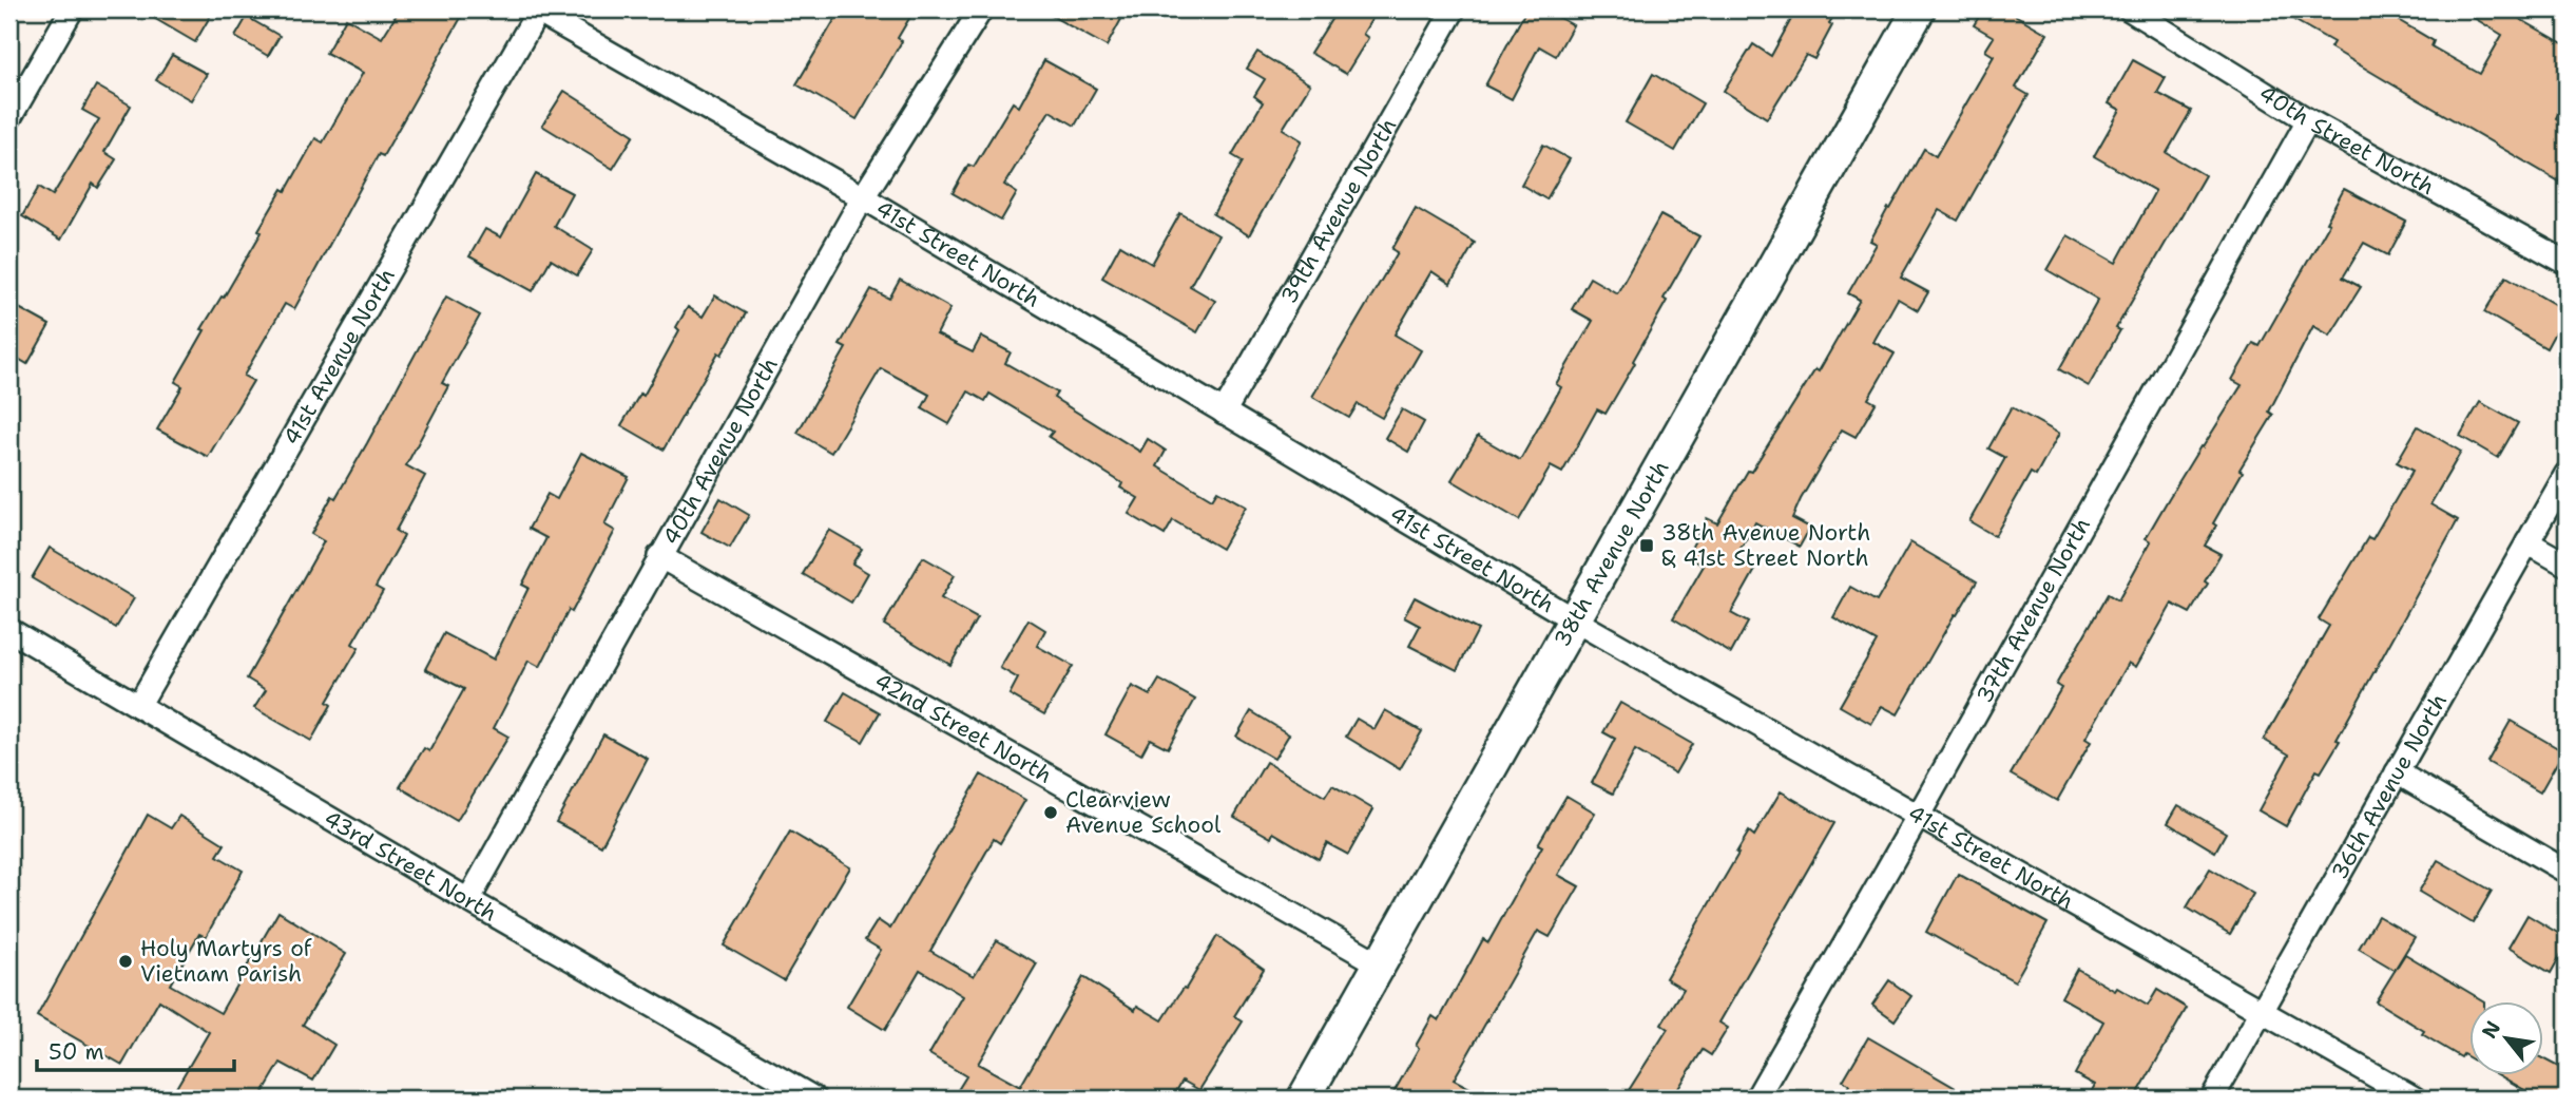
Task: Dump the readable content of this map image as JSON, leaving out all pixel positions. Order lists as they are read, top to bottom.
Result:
{
  "streets": {
    "main road": ["38th Avenue North"],
    "street": [
      "40th Street North",
      "39th Avenue North",
      "41st Street North",
      "41st Avenue North",
      "40th Avenue North",
      "37th Avenue North",
      "42nd Street North",
      "36th Avenue North",
      "43rd Street North"
    ]
  },
  "crossings": [
    ["40th Street North", "37th Avenue North"],
    ["39th Avenue North", "41st Street North"],
    ["41st Street North", "41st Avenue North"],
    ["41st Street North", "40th Avenue North"],
    ["41st Street North", "38th Avenue North"],
    ["41st Street North", "37th Avenue North"],
    ["41st Street North", "36th Avenue North"],
    ["41st Avenue North", "43rd Street North"],
    ["40th Avenue North", "42nd Street North"],
    ["40th Avenue North", "43rd Street North"],
    ["38th Avenue North", "42nd Street North"]
  ],
  "places": {
    "transit": ["38th Avenue North & 41st Street North"],
    "other": ["Clearview Avenue School", "Holy Martyrs of Vietnam Parish"]
  },
  "scale_bar": "50 m",
  "north": "top left"
}
